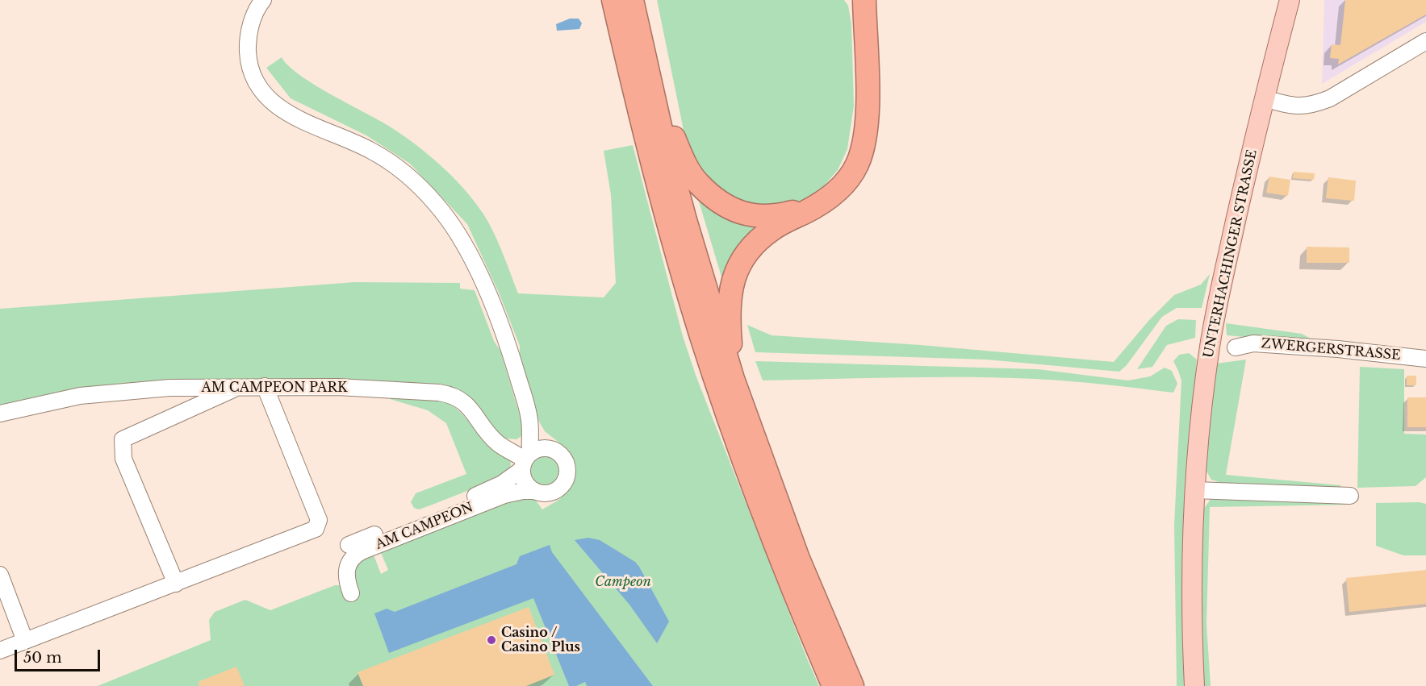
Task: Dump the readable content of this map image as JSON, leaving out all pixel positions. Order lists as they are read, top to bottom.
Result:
{
  "streets": {
    "main road": ["UNTERHACHINGER STRASSE"],
    "street": ["ZWERGERSTRASSE", "AM CAMPEON PARK", "AM CAMPEON"]
  },
  "crossings": [
    ["AM CAMPEON PARK", "AM CAMPEON"]
  ],
  "parks": ["Campeon"],
  "places": ["Casino / Casino Plus"],
  "scale_bar": "50 m"
}
